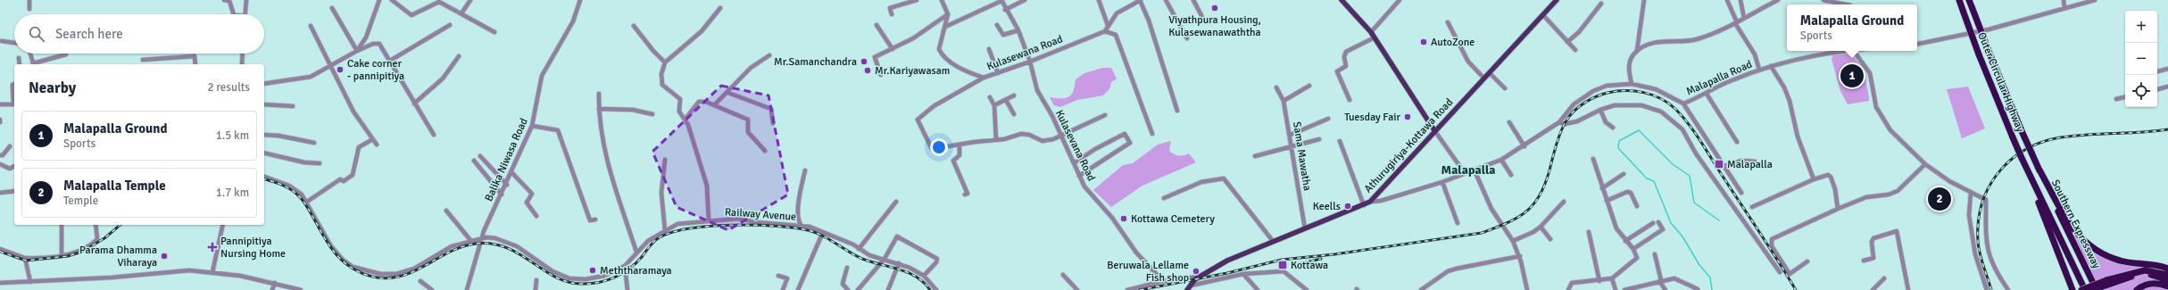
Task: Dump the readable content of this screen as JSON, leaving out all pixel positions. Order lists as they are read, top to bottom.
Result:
{
  "streets": {
    "highway": ["Outer Circular Highway", "Southern Expressway"],
    "main road": ["Athurugiriya-Kottawa Road"],
    "street": [
      "Kulasewana Road",
      "Malapalla Road",
      "Kulasevana Road",
      "Sama Mawatha",
      "Balika Niwasa Road",
      "Railway Avenue"
    ]
  },
  "crossings": [
    ["Kulasewana Road", "Kulasevana Road"],
    ["Malapalla Road", "Athurugiriya-Kottawa Road"],
    ["Outer Circular Highway", "Southern Expressway"],
    ["Athurugiriya-Kottawa Road", "Sama Mawatha"],
    ["Balika Niwasa Road", "Railway Avenue"]
  ],
  "districts": ["Malapalla"],
  "places": {
    "other": [
      "Viyathpura Housing, Kulasewanawaththa",
      "AutoZone",
      "Mr.Samanchandra",
      "Cake corner - pannipitiya",
      "Mr.Kariyawasam",
      "Tuesday Fair",
      "Keells",
      "Kottawa Cemetery",
      "Parama Dhamma Viharaya",
      "Meththaramaya",
      "Beruwala Lellame Fish shop"
    ],
    "transit": ["Malapalla", "Kottawa"],
    "health": ["Pannipitiya Nursing Home"]
  },
  "page": {
    "popup": ["Malapalla Ground", "Sports"],
    "map_buttons": ["+", "−"],
    "search": "Search here",
    "pins": ["1", "2"],
    "heading": ["Nearby", "2 results"],
    "list": [
      {
        "mark": "1",
        "name": "Malapalla Ground",
        "note": "Sports",
        "value": "1.5 km"
      },
      {
        "mark": "2",
        "name": "Malapalla Temple",
        "note": "Temple",
        "value": "1.7 km"
      }
    ]
  }
}
